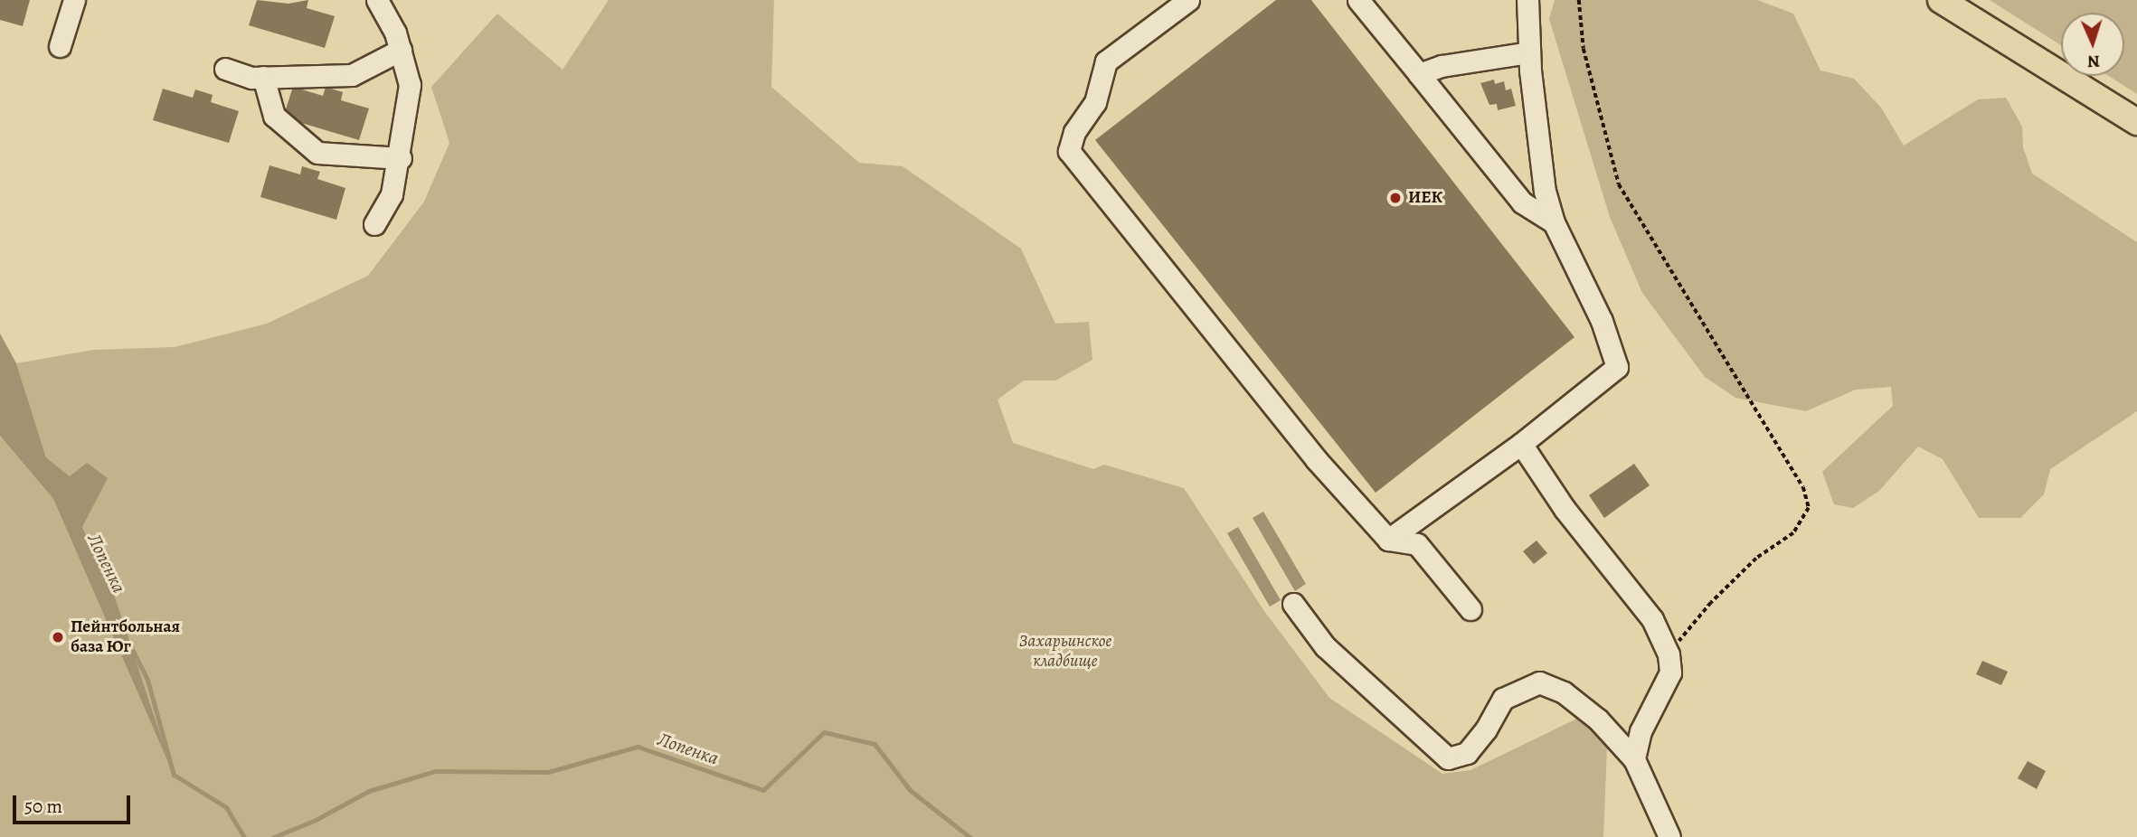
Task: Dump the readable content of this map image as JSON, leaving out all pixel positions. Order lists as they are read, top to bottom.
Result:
{
  "water": ["Лопенка"],
  "parks": ["Захарьинское кладбище"],
  "places": ["ИЕК", "Пейнтбольная база Юг"],
  "scale_bar": "50 m",
  "north": "bottom"
}
